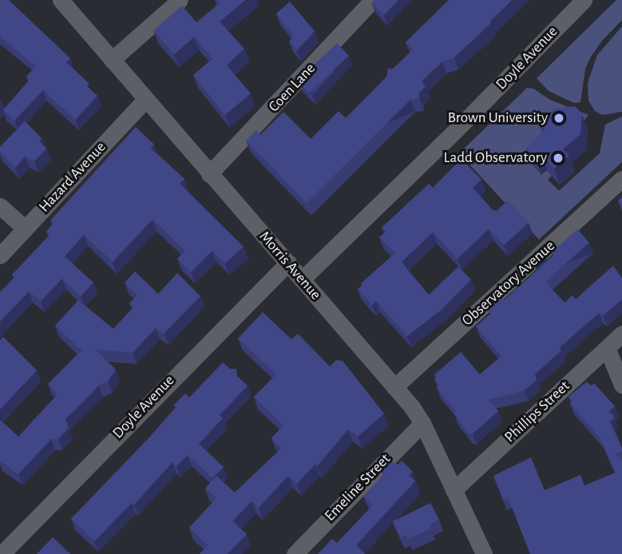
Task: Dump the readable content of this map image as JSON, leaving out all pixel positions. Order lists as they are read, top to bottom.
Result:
{
  "streets": {
    "street": [
      "Doyle Avenue",
      "Coen Lane",
      "Hazard Avenue",
      "Morris Avenue",
      "Observatory Avenue",
      "Phillips Street",
      "Emeline Street"
    ]
  },
  "crossings": [
    ["Doyle Avenue", "Morris Avenue"],
    ["Coen Lane", "Morris Avenue"],
    ["Hazard Avenue", "Morris Avenue"],
    ["Morris Avenue", "Observatory Avenue"],
    ["Morris Avenue", "Phillips Street"],
    ["Morris Avenue", "Emeline Street"]
  ],
  "places": ["Brown University", "Ladd Observatory"]
}
